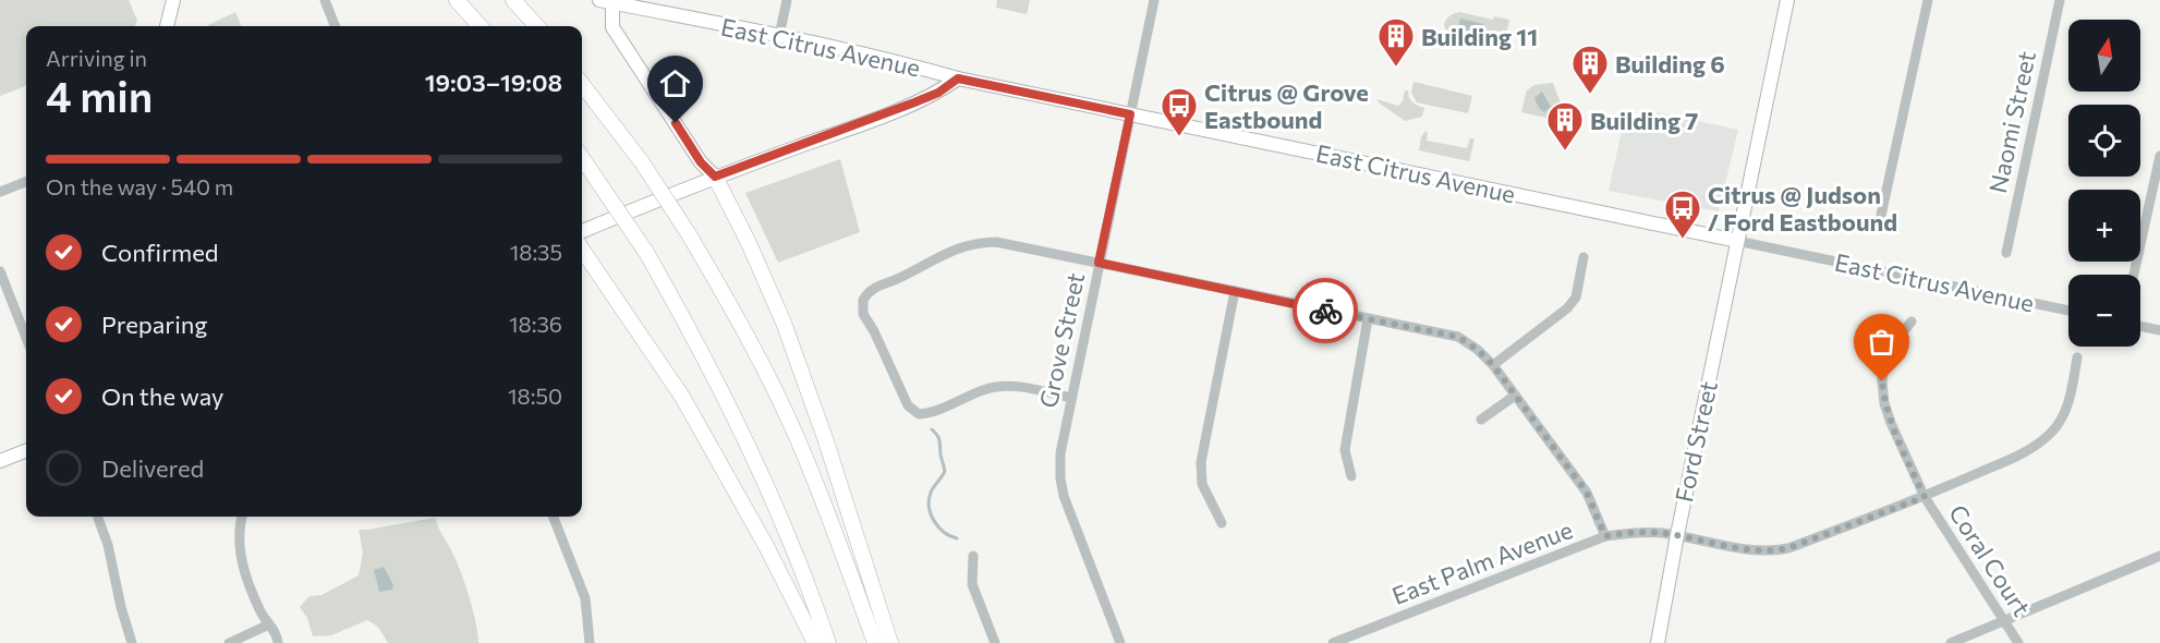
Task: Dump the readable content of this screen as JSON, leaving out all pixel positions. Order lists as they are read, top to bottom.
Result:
{
  "streets": {
    "main road": ["East Citrus Avenue", "Ford Street"],
    "street": [
      "Naomi Street",
      "Grove Street",
      "Coral Court",
      "East Palm Avenue"
    ]
  },
  "crossings": [
    ["East Citrus Avenue", "Grove Street"],
    ["East Citrus Avenue", "Ford Street"],
    ["Ford Street", "East Palm Avenue"],
    ["Coral Court", "East Palm Avenue"]
  ],
  "places": {
    "building": ["Building 11", "Building 6", "Building 7"],
    "bus stop": ["Citrus @ Grove Eastbound", "Citrus @ Judson / Ford Eastbound"]
  },
  "north": "top",
  "page": {
    "map_buttons": ["+", "−"],
    "heading": ["4 min", "Arriving in", "19:03–19:08"],
    "bar": "On the way · 540 m",
    "list": [
      ["Confirmed", "18:35"],
      ["Preparing", "18:36"],
      ["On the way", "18:50"],
      "Delivered"
    ]
  }
}
